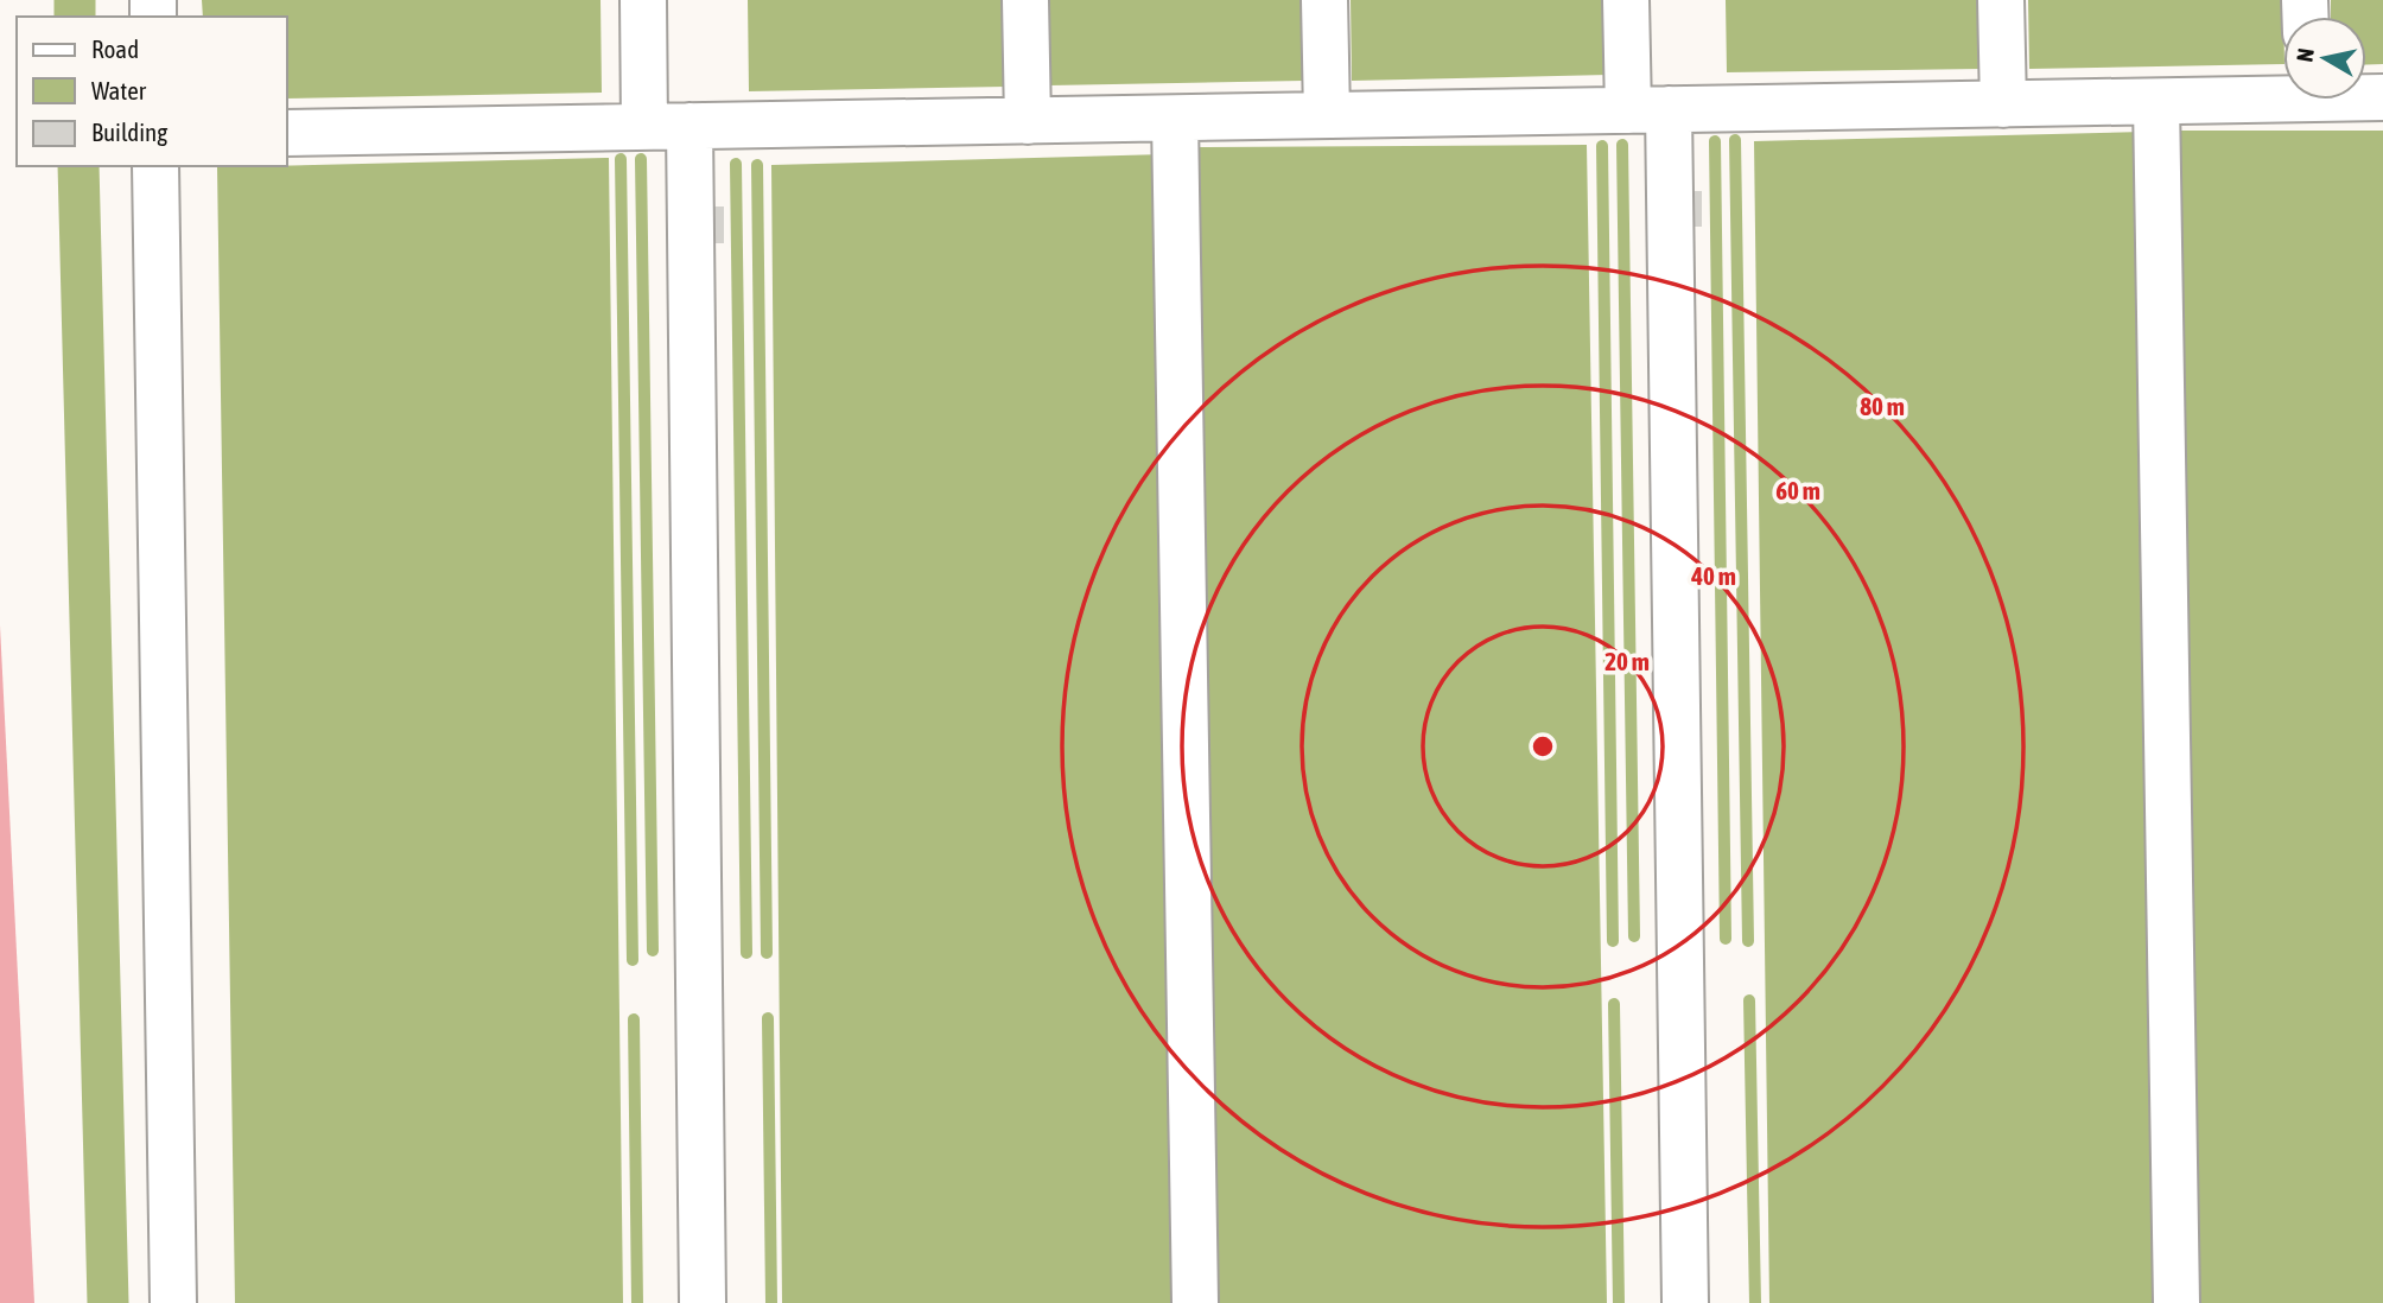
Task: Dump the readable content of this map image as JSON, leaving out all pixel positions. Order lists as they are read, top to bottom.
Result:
{
  "legend": ["Road", "Water", "Building"],
  "north": "left",
  "rings": [
    "80 m",
    "60 m",
    "40 m",
    "20 m"
  ]
}
